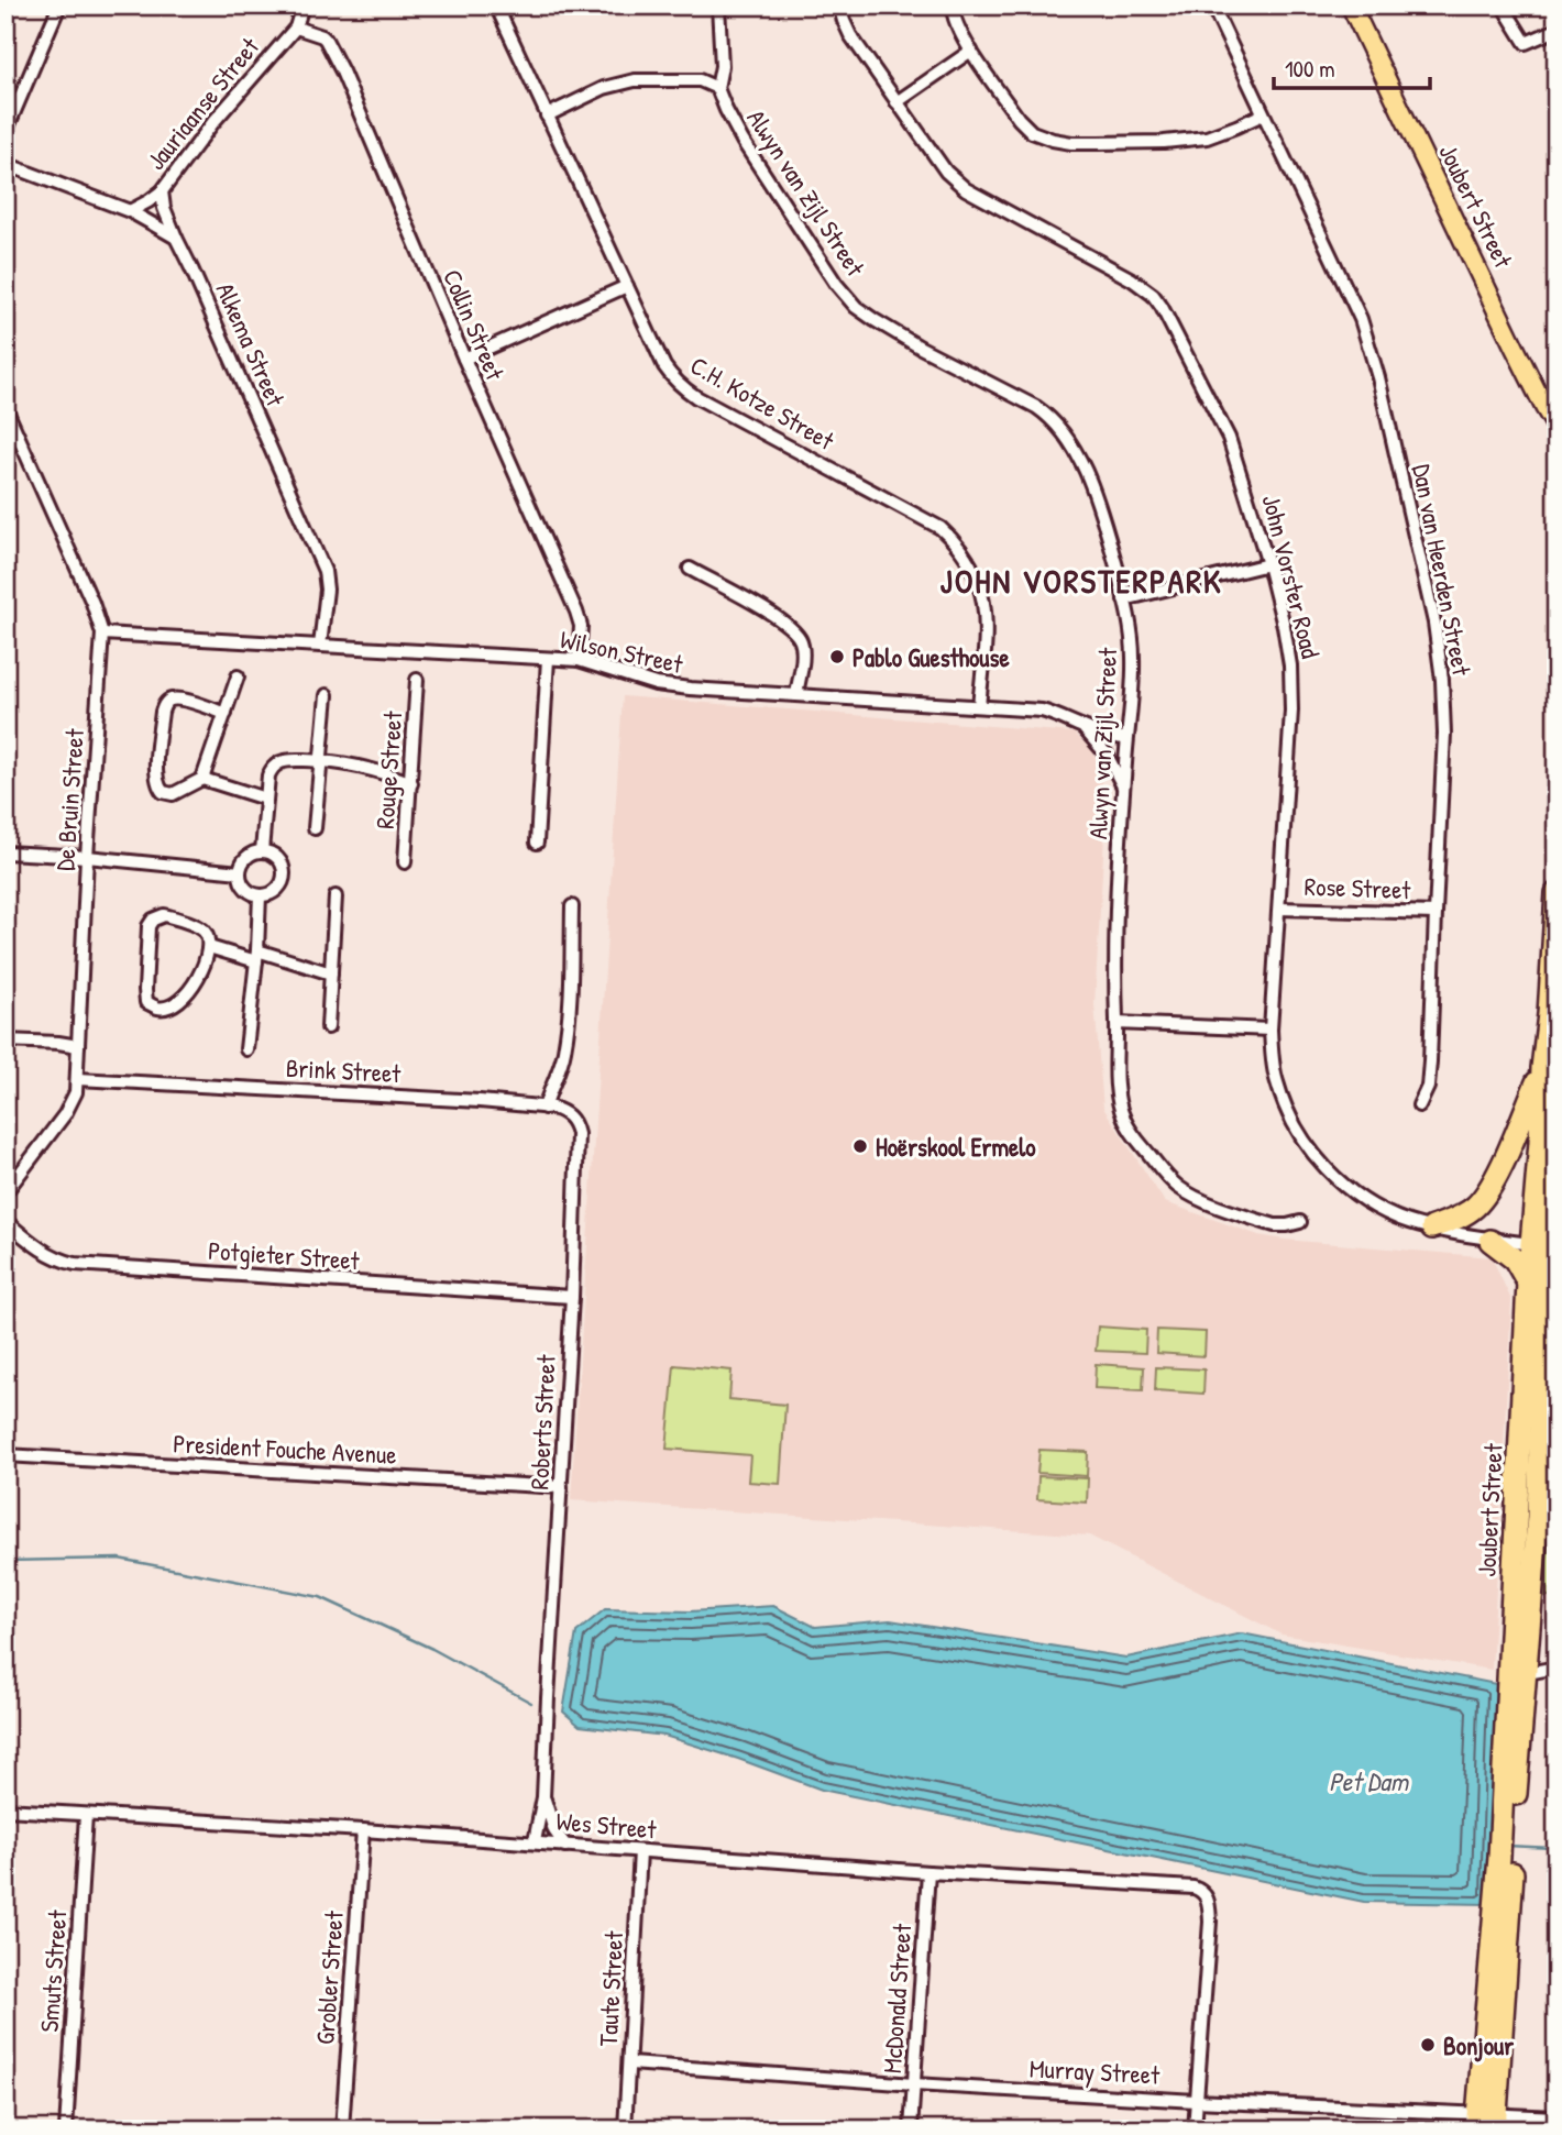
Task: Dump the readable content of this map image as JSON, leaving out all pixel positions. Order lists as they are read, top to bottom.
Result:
{
  "streets": {
    "highway": ["Joubert Street"],
    "street": [
      "Jauriaanse Street",
      "Alwyn van Zijl Street",
      "Collin Street",
      "Alkema Street",
      "C.H. Kotze Street",
      "Dan van Heerden Street",
      "John Vorster Road",
      "Wilson Street",
      "Rouge Street",
      "De Bruin Street",
      "Rose Street",
      "Brink Street",
      "Potgieter Street",
      "Roberts Street",
      "President Fouche Avenue",
      "Wes Street",
      "Smuts Street",
      "Grobler Street",
      "Taute Street",
      "McDonald Street",
      "Murray Street"
    ]
  },
  "crossings": [
    ["Jauriaanse Street", "Collin Street"],
    ["Jauriaanse Street", "Alkema Street"],
    ["Alwyn van Zijl Street", "Wilson Street"],
    ["Joubert Street", "John Vorster Road"],
    ["Joubert Street", "Murray Street"],
    ["Collin Street", "Wilson Street"],
    ["Alkema Street", "Wilson Street"],
    ["C.H. Kotze Street", "Wilson Street"],
    ["Dan van Heerden Street", "Rose Street"],
    ["John Vorster Road", "Rose Street"],
    ["Wilson Street", "De Bruin Street"],
    ["De Bruin Street", "Brink Street"],
    ["Brink Street", "Roberts Street"],
    ["Potgieter Street", "Roberts Street"],
    ["Roberts Street", "President Fouche Avenue"],
    ["Roberts Street", "Wes Street"],
    ["Wes Street", "Smuts Street"],
    ["Wes Street", "Grobler Street"],
    ["Wes Street", "Taute Street"],
    ["Wes Street", "McDonald Street"],
    ["Wes Street", "Murray Street"],
    ["Taute Street", "Murray Street"],
    ["McDonald Street", "Murray Street"]
  ],
  "districts": ["JOHN VORSTERPARK"],
  "water": ["Pet Dam"],
  "places": ["Pablo Guesthouse", "Hoërskool Ermelo", "Bonjour"],
  "scale_bar": "100 m"
}
